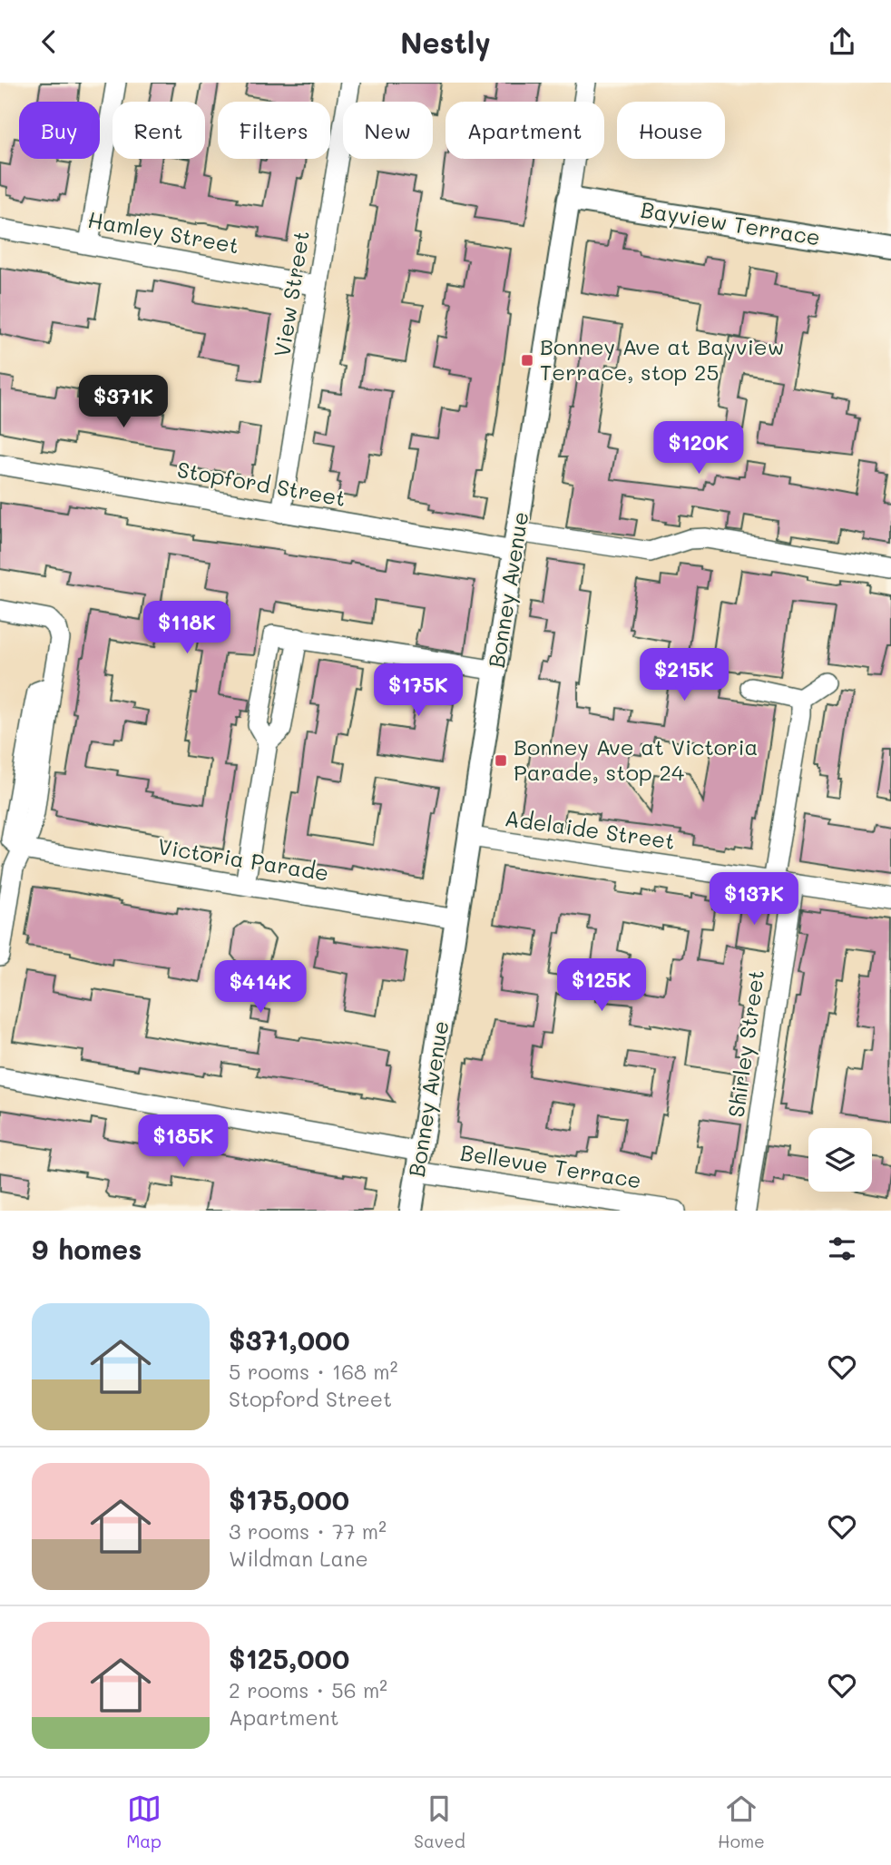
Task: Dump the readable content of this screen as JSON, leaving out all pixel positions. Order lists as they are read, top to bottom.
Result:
{
  "streets": {
    "street": [
      "Bayview Terrace",
      "Hamley Street",
      "View Street",
      "Stopford Street",
      "Bonney Avenue",
      "Adelaide Street",
      "Victoria Parade",
      "Shirley Street",
      "Bellevue Terrace"
    ]
  },
  "crossings": [
    ["Bayview Terrace", "Bonney Avenue"],
    ["Hamley Street", "View Street"],
    ["View Street", "Stopford Street"],
    ["Stopford Street", "Bonney Avenue"],
    ["Bonney Avenue", "Adelaide Street"],
    ["Bonney Avenue", "Victoria Parade"],
    ["Bonney Avenue", "Bellevue Terrace"],
    ["Adelaide Street", "Shirley Street"]
  ],
  "places": {
    "transit": ["Bonney Ave at Bayview Terrace, stop 25", "Bonney Ave at Victoria Parade, stop 24"]
  },
  "page": {
    "header": "Nestly",
    "chip": [
      "Buy",
      "Rent",
      "Filters",
      "New",
      "Apartment",
      "House"
    ],
    "price": [
      "$371K",
      "$120K",
      "$118K",
      "$215K",
      "$175K",
      "$137K",
      "$125K",
      "$414K",
      "$185K"
    ],
    "heading": "9 homes",
    "list": [
      {
        "name": "$371,000",
        "note": "5 rooms · 168 m² · Stopford Street"
      },
      {
        "name": "$175,000",
        "note": "3 rooms · 77 m² · Wildman Lane"
      },
      {
        "name": "$125,000",
        "note": "2 rooms · 56 m² · Apartment"
      }
    ],
    "tabs": ["Map", "Saved", "Home"]
  }
}
